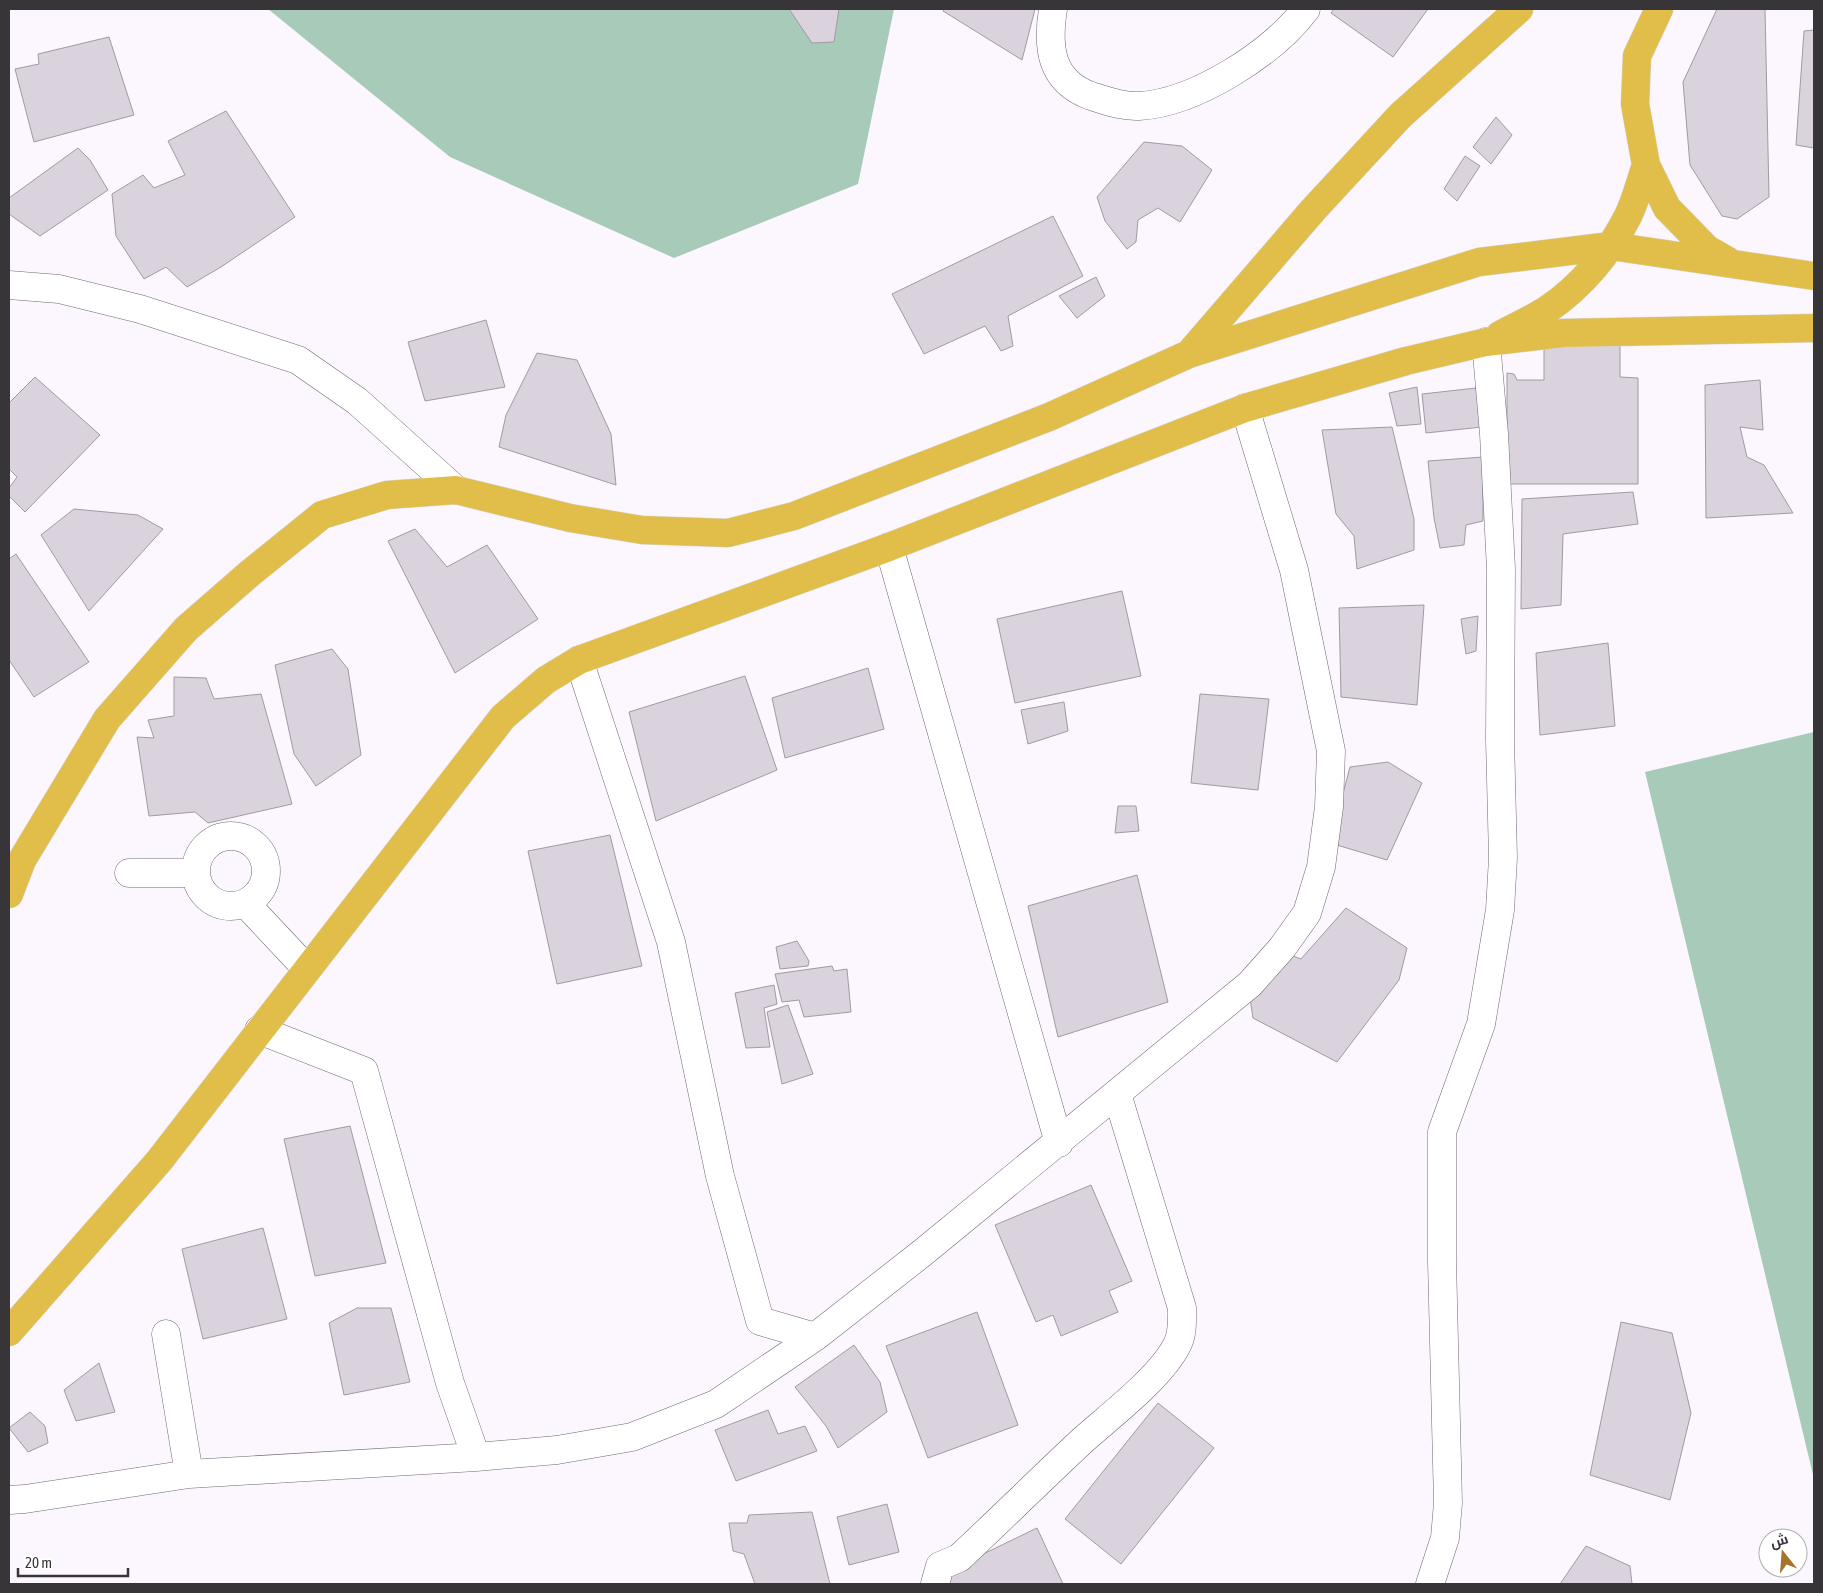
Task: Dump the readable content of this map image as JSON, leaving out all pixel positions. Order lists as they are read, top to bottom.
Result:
{
  "scale_bar": "20 m",
  "north": "top"
}
